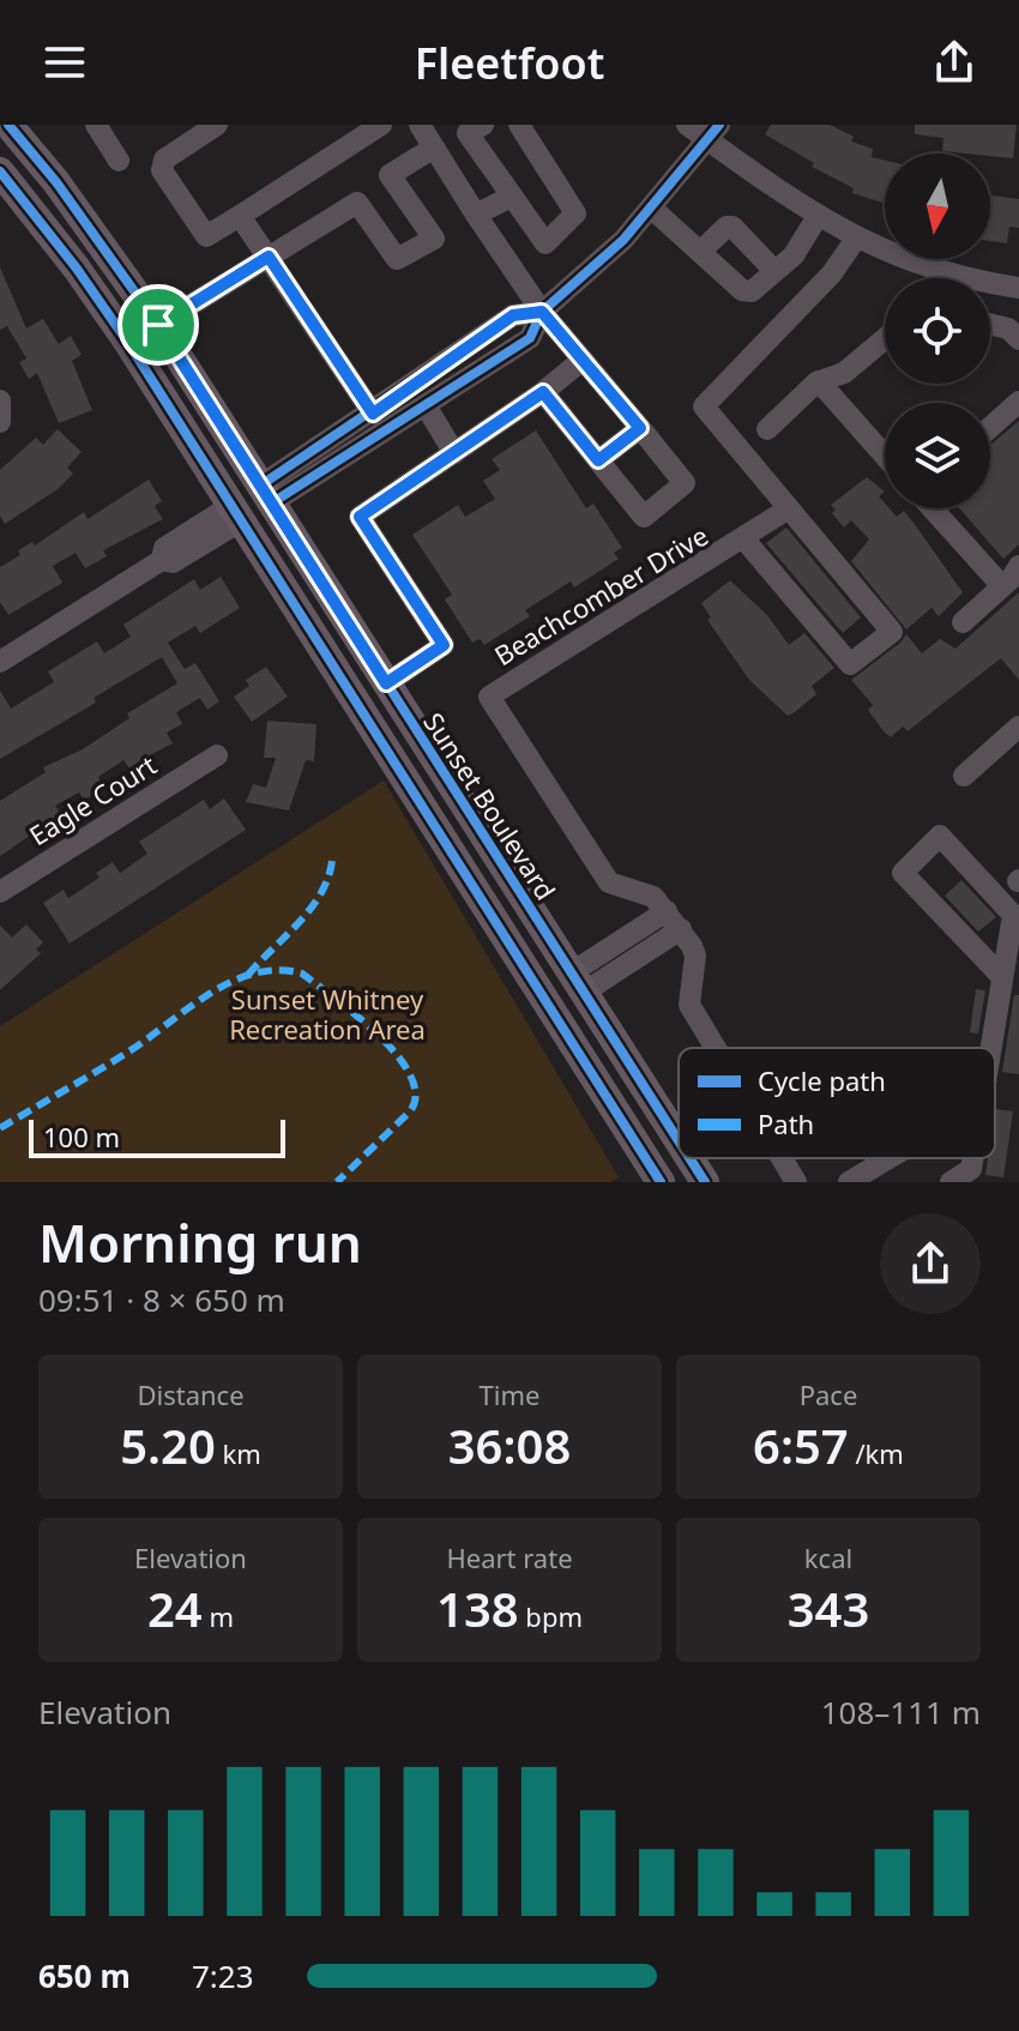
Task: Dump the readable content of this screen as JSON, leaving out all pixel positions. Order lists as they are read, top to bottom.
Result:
{
  "streets": {
    "main road": ["Sunset Boulevard"],
    "street": ["Beachcomber Drive", "Eagle Court"]
  },
  "parks": ["Sunset Whitney Recreation Area"],
  "legend": ["Cycle path", "Path"],
  "scale_bar": "100 m",
  "north": "bottom",
  "page": {
    "header": "Fleetfoot",
    "scale": "100 m",
    "heading": ["Morning run", "09:51 · 8 × 650 m"],
    "stats": [
      ["Distance", "5.20 km"],
      ["Time", "36:08"],
      ["Pace", "6:57 /km"],
      ["Elevation", "24 m"],
      ["Heart rate", "138 bpm"],
      ["kcal", "343"]
    ],
    "chart": ["Elevation", "108–111 m"],
    "list": [
      {
        "name": "650 m",
        "note": "7:23"
      }
    ]
  }
}
